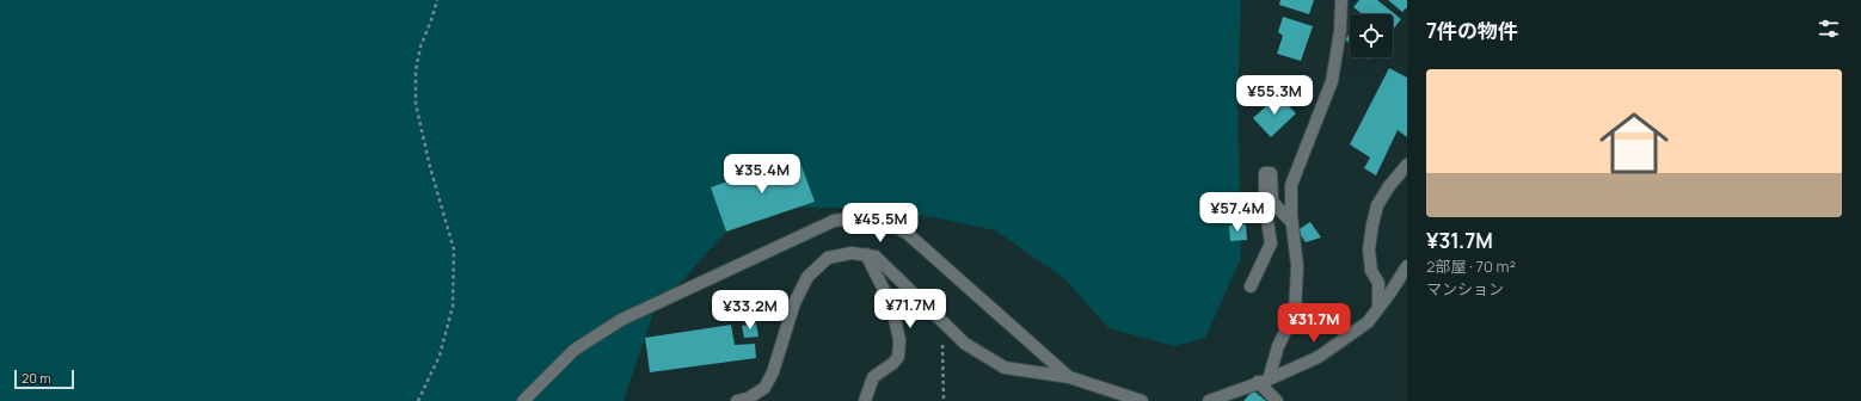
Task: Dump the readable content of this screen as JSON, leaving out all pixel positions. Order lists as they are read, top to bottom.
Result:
{
  "scale_bar": "20 m",
  "page": {
    "heading": "7件の物件",
    "list": [
      {
        "name": "¥31.7M",
        "note": "2部屋 · 70 m² · マンション"
      }
    ],
    "price": [
      "¥55.3M",
      "¥35.4M",
      "¥57.4M",
      "¥45.5M",
      "¥71.7M",
      "¥33.2M",
      "¥31.7M"
    ],
    "scale": "20 m"
  }
}
